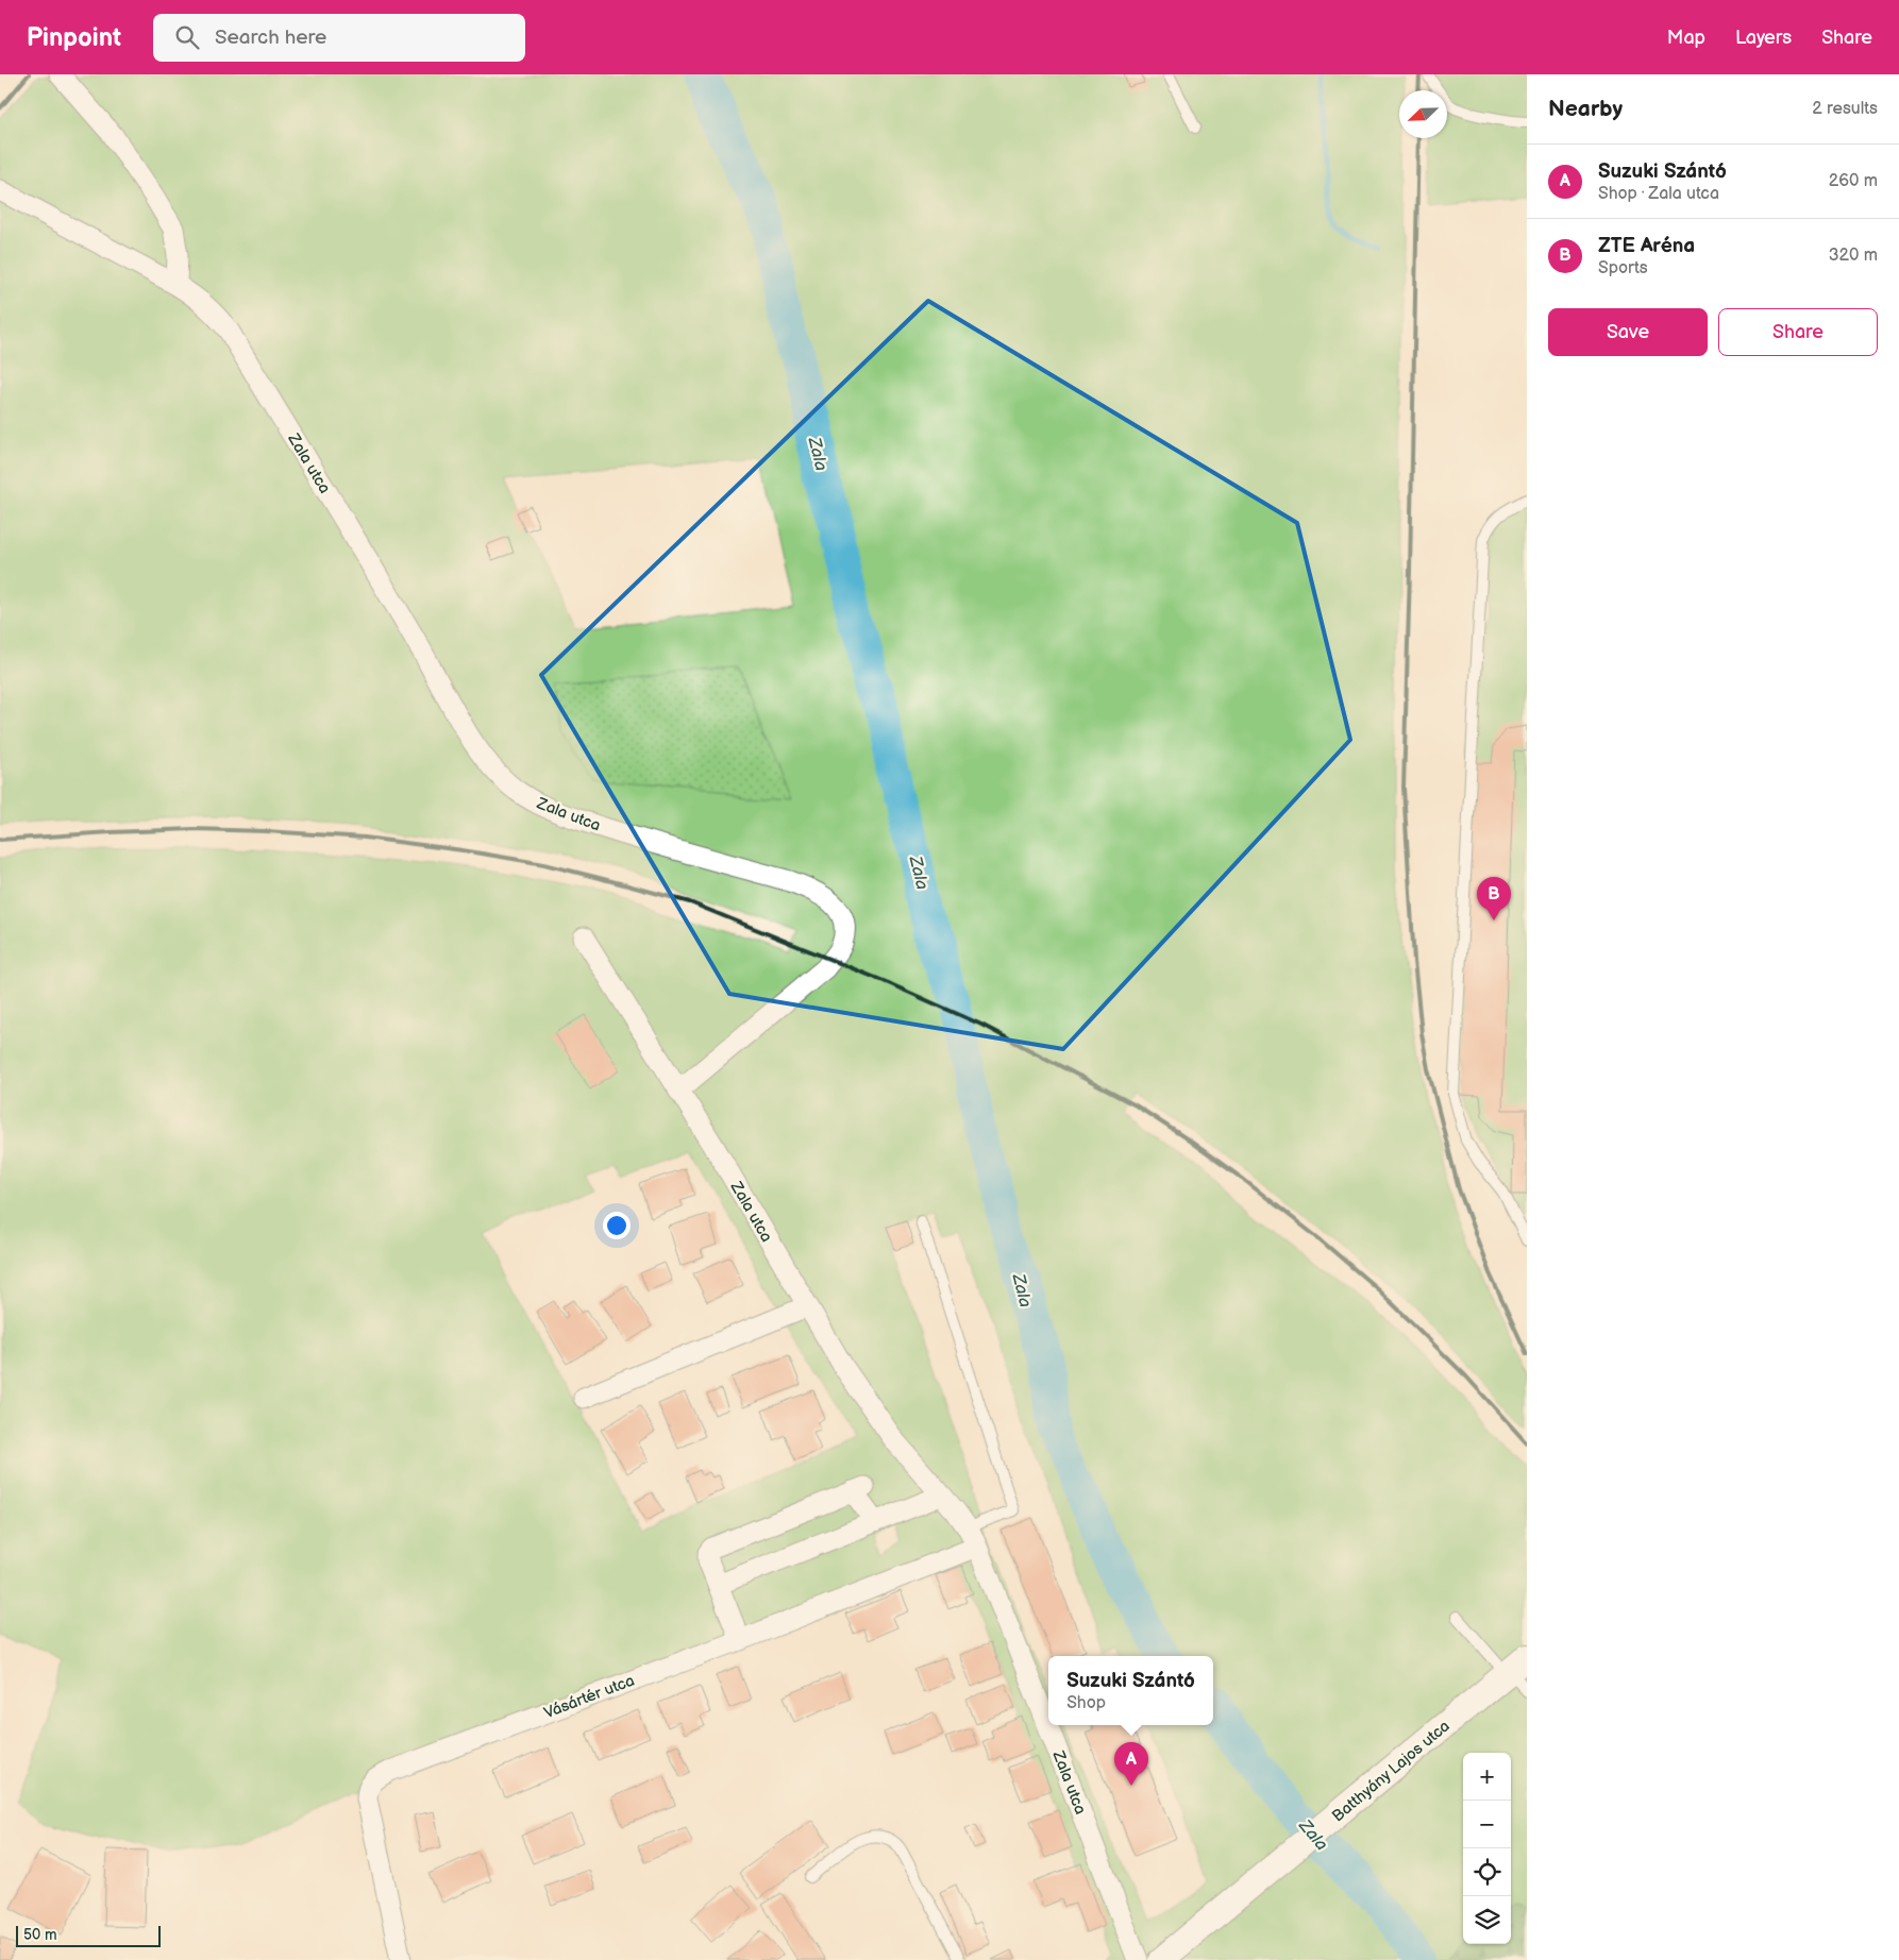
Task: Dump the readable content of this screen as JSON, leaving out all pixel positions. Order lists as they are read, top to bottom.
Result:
{
  "streets": {
    "street": ["Zala utca", "Vásártér utca", "Batthyány Lajos utca"]
  },
  "crossings": [
    ["Zala utca", "Vásártér utca"]
  ],
  "water": ["Zala"],
  "scale_bar": "50 m",
  "north": "bottom left",
  "page": {
    "header": "Pinpoint",
    "search": "Search here",
    "nav": ["Map", "Layers", "Share"],
    "heading": ["Nearby", "2 results"],
    "list": [
      {
        "mark": "A",
        "name": "Suzuki Szántó",
        "note": "Shop · Zala utca",
        "value": "260 m"
      },
      {
        "mark": "B",
        "name": "ZTE Aréna",
        "note": "Sports",
        "value": "320 m"
      }
    ],
    "buttons": ["Save", "Share"],
    "pins": ["B", "A"],
    "popup": ["Suzuki Szántó", "Shop"],
    "map_buttons": ["+", "−"],
    "scale": "50 m"
  }
}
